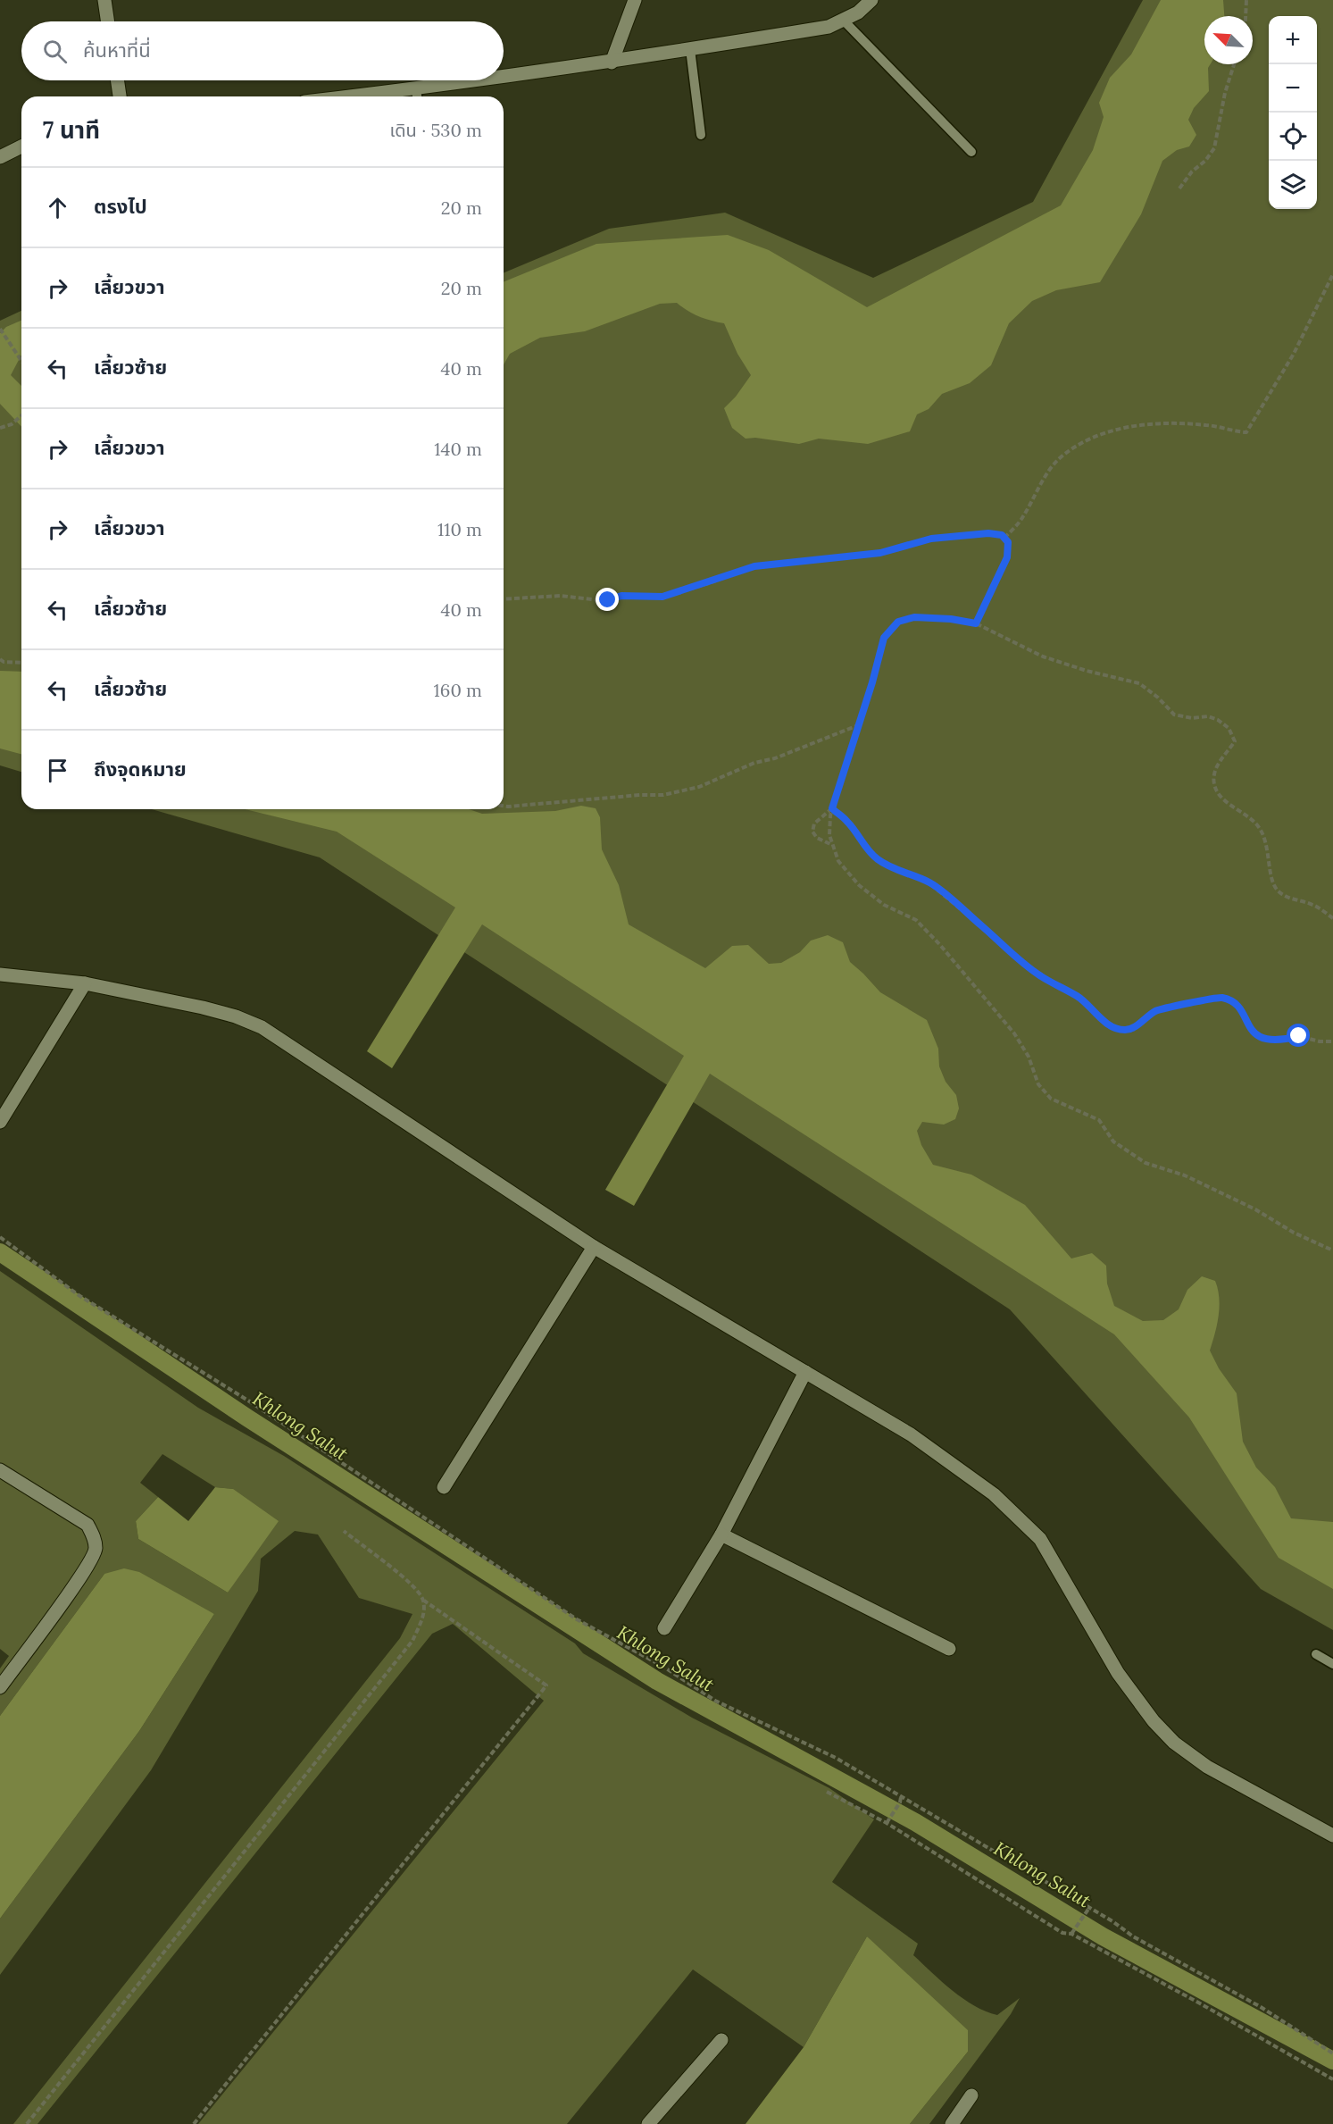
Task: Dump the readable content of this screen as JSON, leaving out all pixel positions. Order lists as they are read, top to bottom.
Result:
{
  "water": ["Khlong Salut"],
  "north": "top left",
  "page": {
    "map_buttons": ["+", "−"],
    "search": "ค้นหาที่นี่",
    "heading": ["7 นาที", "เดิน · 530 m"],
    "list": [
      ["ตรงไป", "20 m"],
      ["เลี้ยวขวา", "20 m"],
      ["เลี้ยวซ้าย", "40 m"],
      ["เลี้ยวขวา", "140 m"],
      ["เลี้ยวขวา", "110 m"],
      ["เลี้ยวซ้าย", "40 m"],
      ["เลี้ยวซ้าย", "160 m"],
      "ถึงจุดหมาย"
    ]
  }
}
